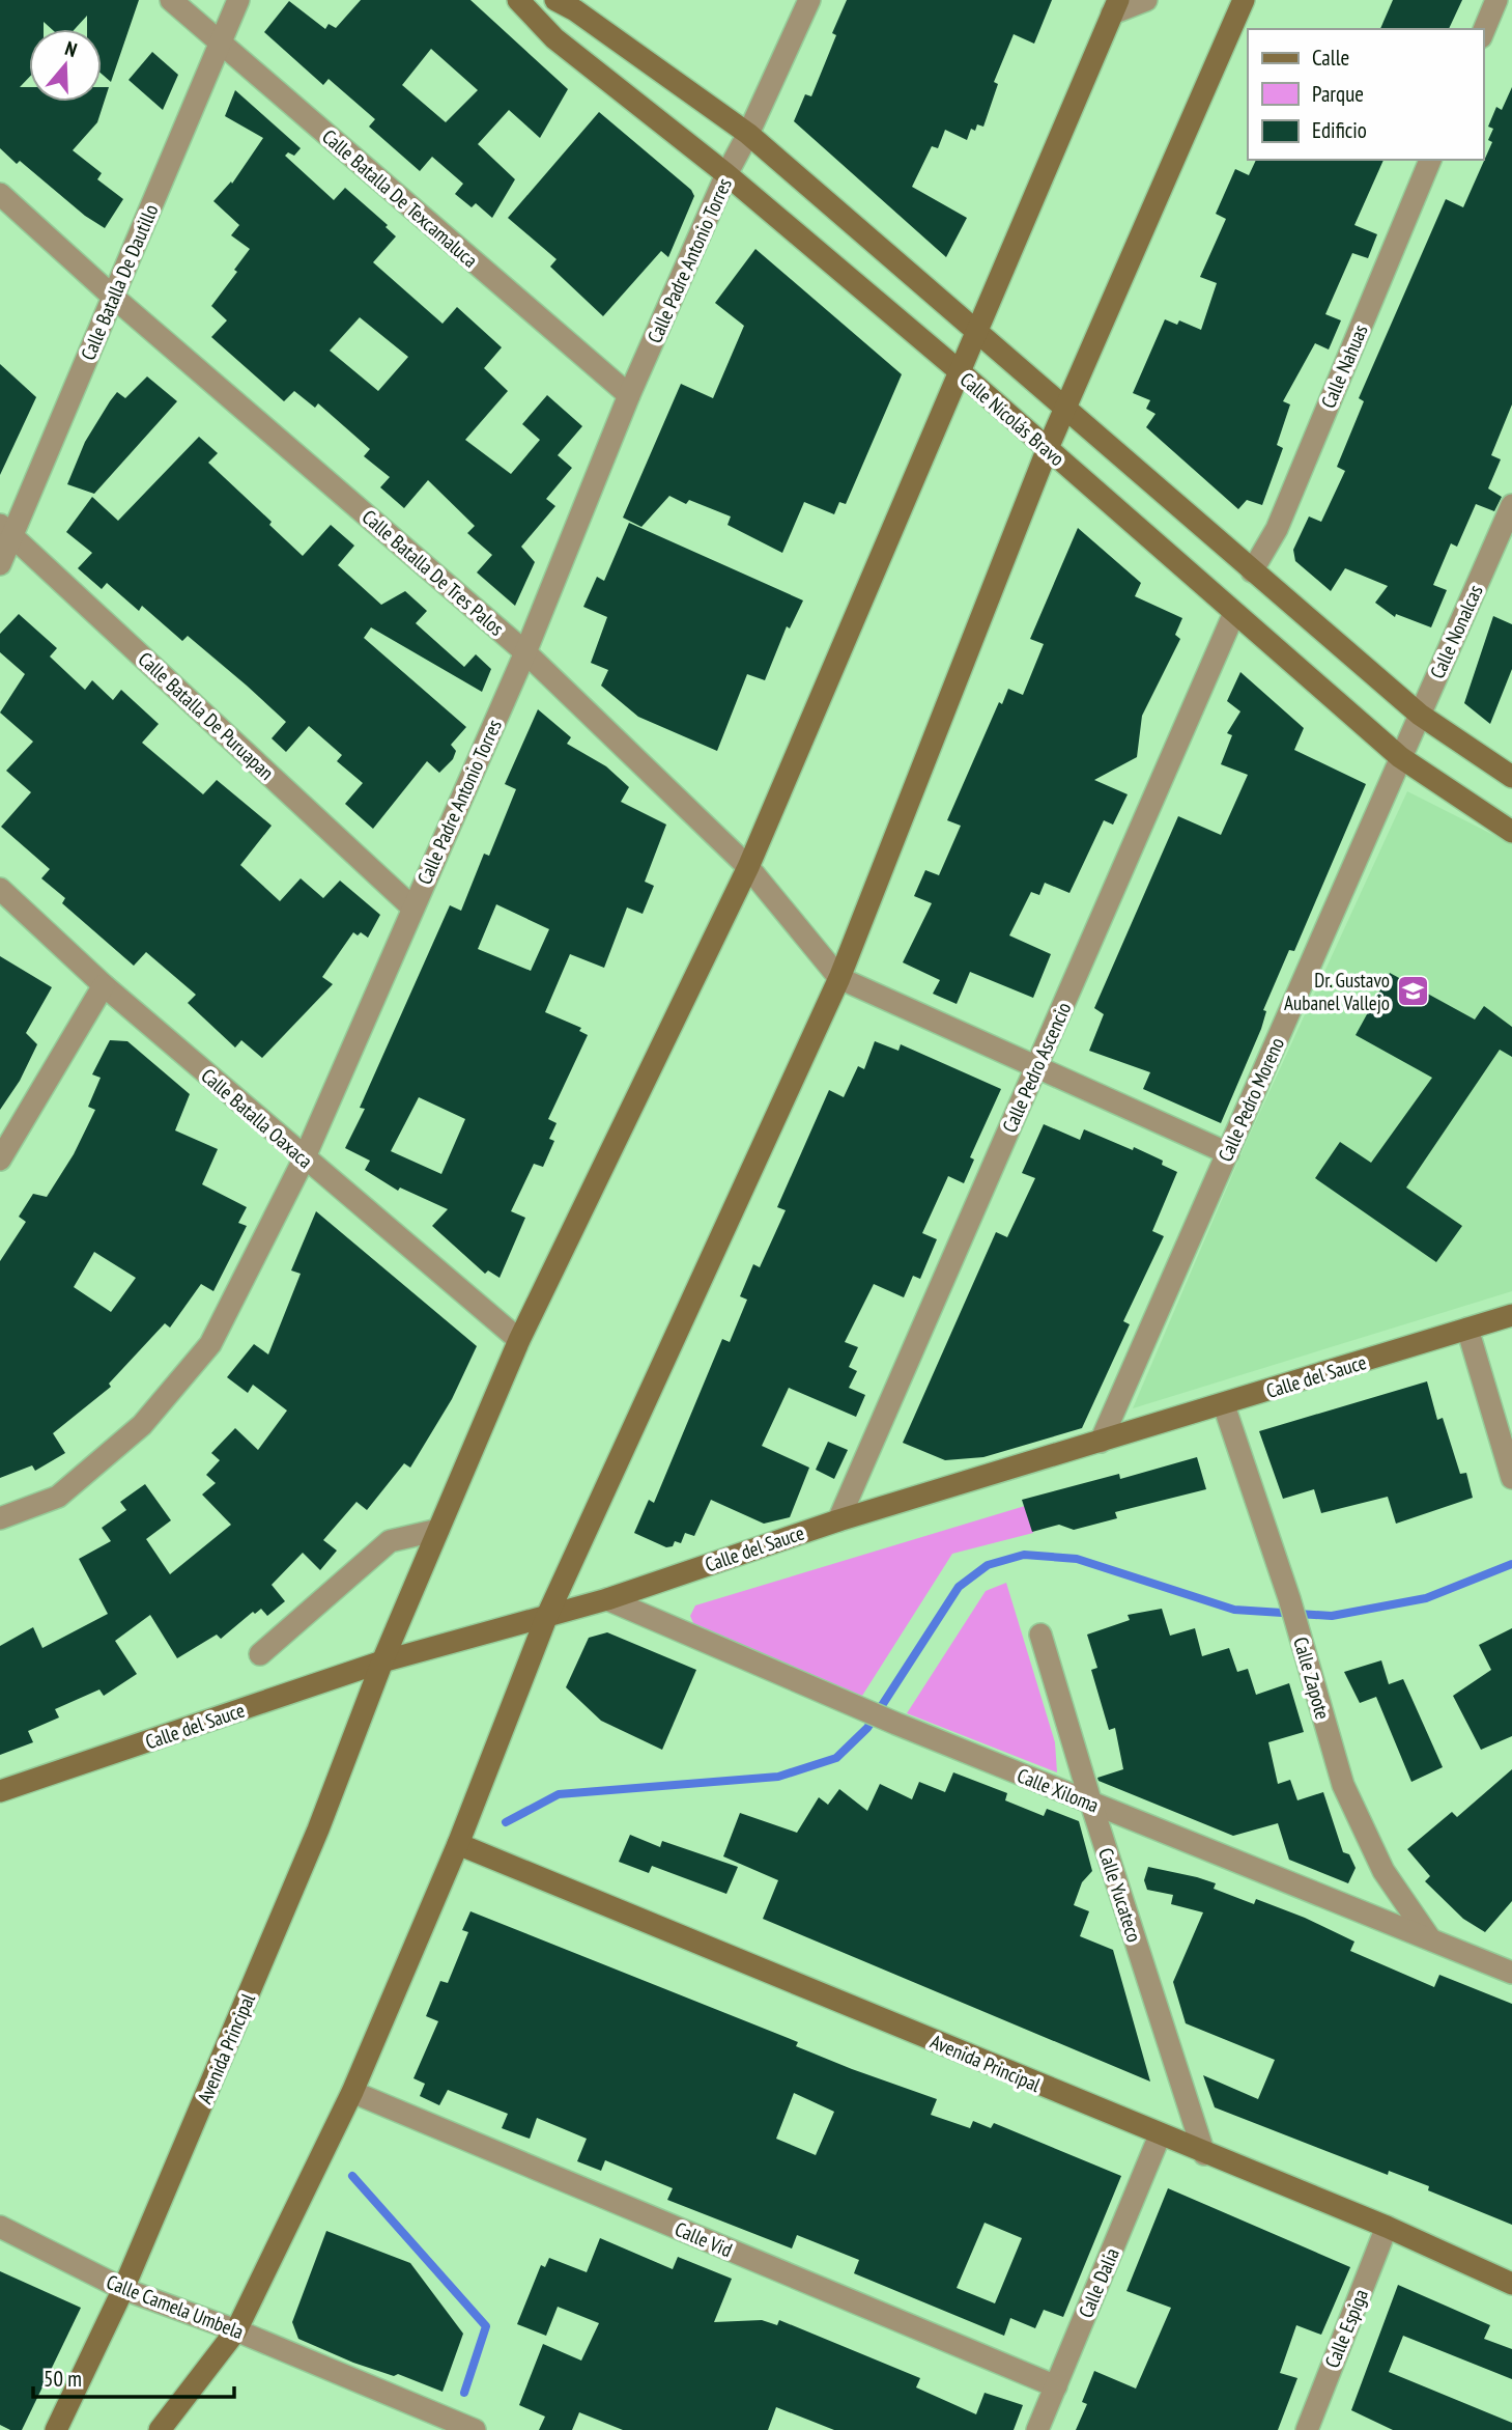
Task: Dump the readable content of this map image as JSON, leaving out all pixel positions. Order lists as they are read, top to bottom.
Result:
{
  "streets": {
    "main road": ["Calle Nicolás Bravo", "Calle del Sauce", "Avenida Principal"],
    "street": [
      "Calle Batalla De Texcamaluca",
      "Calle Padre Antonio Torres",
      "Calle Batalla De Dautillo",
      "Calle Nahuas",
      "Calle Batalla De Tres Palos",
      "Calle Nonalcas",
      "Calle Batalla De Puruapan",
      "Calle Pedro Ascencio",
      "Calle Pedro Moreno",
      "Calle Batalla Oaxaca",
      "Calle Zapote",
      "Calle Xiloma",
      "Calle Yucateco",
      "Calle Vid",
      "Calle Dalia",
      "Calle Camela Umbela",
      "Calle Espiga"
    ]
  },
  "crossings": [
    ["Calle Batalla De Texcamaluca", "Calle Padre Antonio Torres"],
    ["Calle Batalla De Texcamaluca", "Calle Batalla De Dautillo"],
    ["Calle Padre Antonio Torres", "Calle Nicolás Bravo"],
    ["Calle Padre Antonio Torres", "Calle Batalla De Tres Palos"],
    ["Calle Padre Antonio Torres", "Calle Batalla De Puruapan"],
    ["Calle Padre Antonio Torres", "Calle Batalla Oaxaca"],
    ["Calle Batalla De Dautillo", "Calle Batalla De Tres Palos"],
    ["Calle Batalla De Dautillo", "Calle Batalla De Puruapan"],
    ["Calle Nahuas", "Calle Nicolás Bravo"],
    ["Calle Nicolás Bravo", "Calle Nonalcas"],
    ["Calle Nicolás Bravo", "Calle Pedro Ascencio"],
    ["Calle Nicolás Bravo", "Calle Pedro Moreno"],
    ["Calle Nicolás Bravo", "Avenida Principal"],
    ["Calle Batalla De Tres Palos", "Avenida Principal"],
    ["Calle Nonalcas", "Calle Pedro Moreno"],
    ["Calle Pedro Ascencio", "Calle del Sauce"],
    ["Calle Pedro Moreno", "Calle del Sauce"],
    ["Calle Batalla Oaxaca", "Avenida Principal"],
    ["Calle del Sauce", "Calle Zapote"],
    ["Calle del Sauce", "Calle Xiloma"],
    ["Calle del Sauce", "Avenida Principal"],
    ["Calle Zapote", "Calle Xiloma"],
    ["Calle Xiloma", "Calle Yucateco"],
    ["Calle Yucateco", "Avenida Principal"],
    ["Avenida Principal", "Calle Dalia"],
    ["Avenida Principal", "Calle Camela Umbela"],
    ["Avenida Principal", "Calle Espiga"],
    ["Calle Vid", "Calle Dalia"]
  ],
  "places": {
    "school or university": ["Dr. Gustavo Aubanel Vallejo"]
  },
  "legend": ["Calle", "Parque", "Edificio"],
  "scale_bar": "50 m",
  "north": "top"
}
